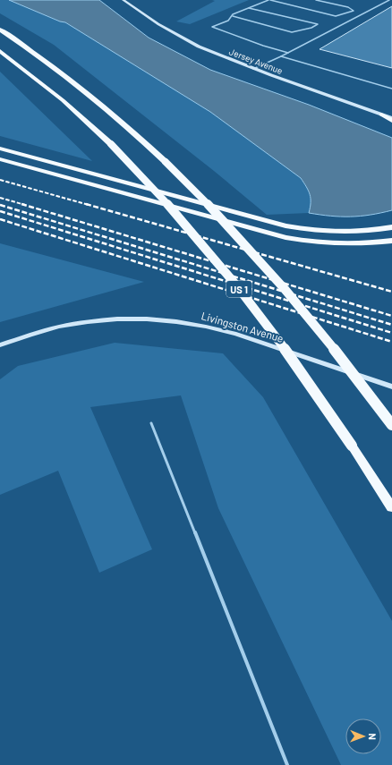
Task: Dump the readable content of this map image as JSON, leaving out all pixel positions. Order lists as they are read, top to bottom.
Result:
{
  "streets": {
    "highway": ["US 1"],
    "main road": ["Jersey Avenue", "Livingston Avenue"]
  },
  "north": "right"
}
